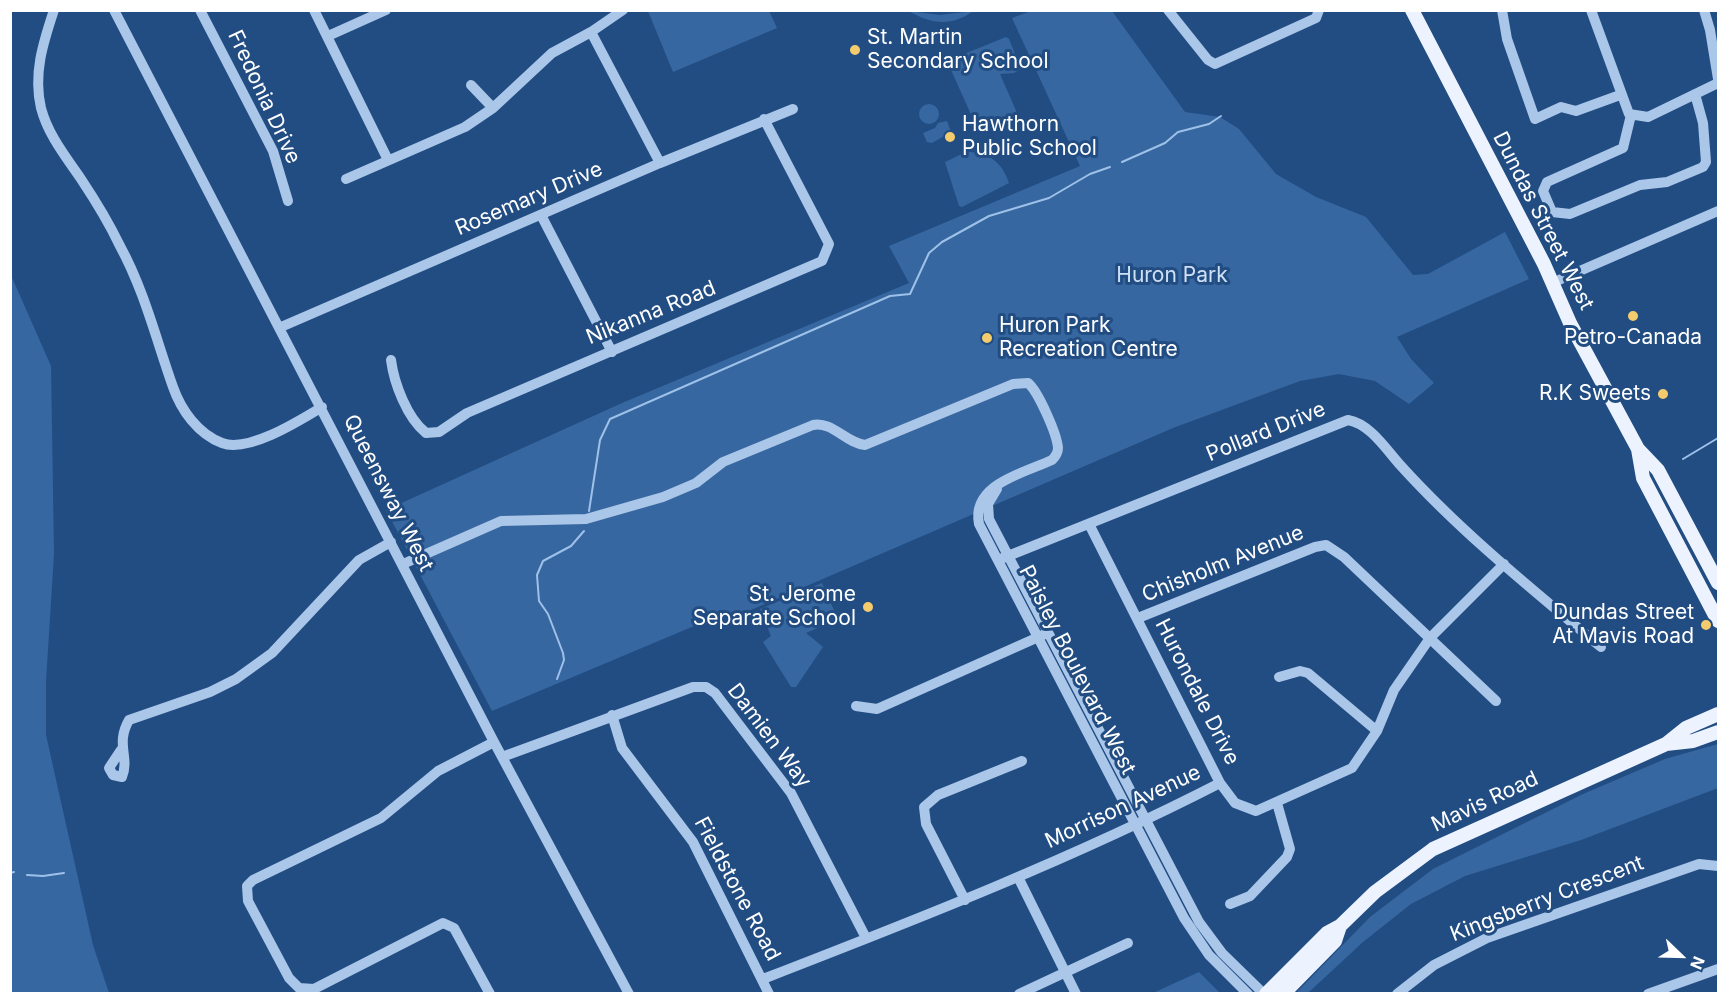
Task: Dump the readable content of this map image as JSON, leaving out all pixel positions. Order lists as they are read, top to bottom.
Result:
{
  "streets": {
    "main road": ["Dundas Street West", "Mavis Road"],
    "street": [
      "Fredonia Drive",
      "Rosemary Drive",
      "Nikanna Road",
      "Pollard Drive",
      "Queensway West",
      "Chisholm Avenue",
      "Paisley Boulevard West",
      "Hurondale Drive",
      "Damien Way",
      "Morrison Avenue",
      "Fieldstone Road",
      "Kingsberry Crescent"
    ]
  },
  "crossings": [
    ["Rosemary Drive", "Nikanna Road"],
    ["Rosemary Drive", "Queensway West"],
    ["Pollard Drive", "Paisley Boulevard West"],
    ["Pollard Drive", "Hurondale Drive"],
    ["Pollard Drive", "Morrison Avenue"],
    ["Queensway West", "Paisley Boulevard West"],
    ["Queensway West", "Damien Way"],
    ["Chisholm Avenue", "Hurondale Drive"],
    ["Chisholm Avenue", "Morrison Avenue"],
    ["Paisley Boulevard West", "Mavis Road"],
    ["Paisley Boulevard West", "Morrison Avenue"],
    ["Hurondale Drive", "Morrison Avenue"],
    ["Damien Way", "Morrison Avenue"],
    ["Damien Way", "Fieldstone Road"],
    ["Morrison Avenue", "Fieldstone Road"]
  ],
  "parks": ["Huron Park"],
  "places": [
    "St. Martin Secondary School",
    "Hawthorn Public School",
    "Petro-Canada",
    "Huron Park Recreation Centre",
    "R.K Sweets",
    "St. Jerome Separate School",
    "Dundas Street At Mavis Road"
  ],
  "north": "bottom right"
}
